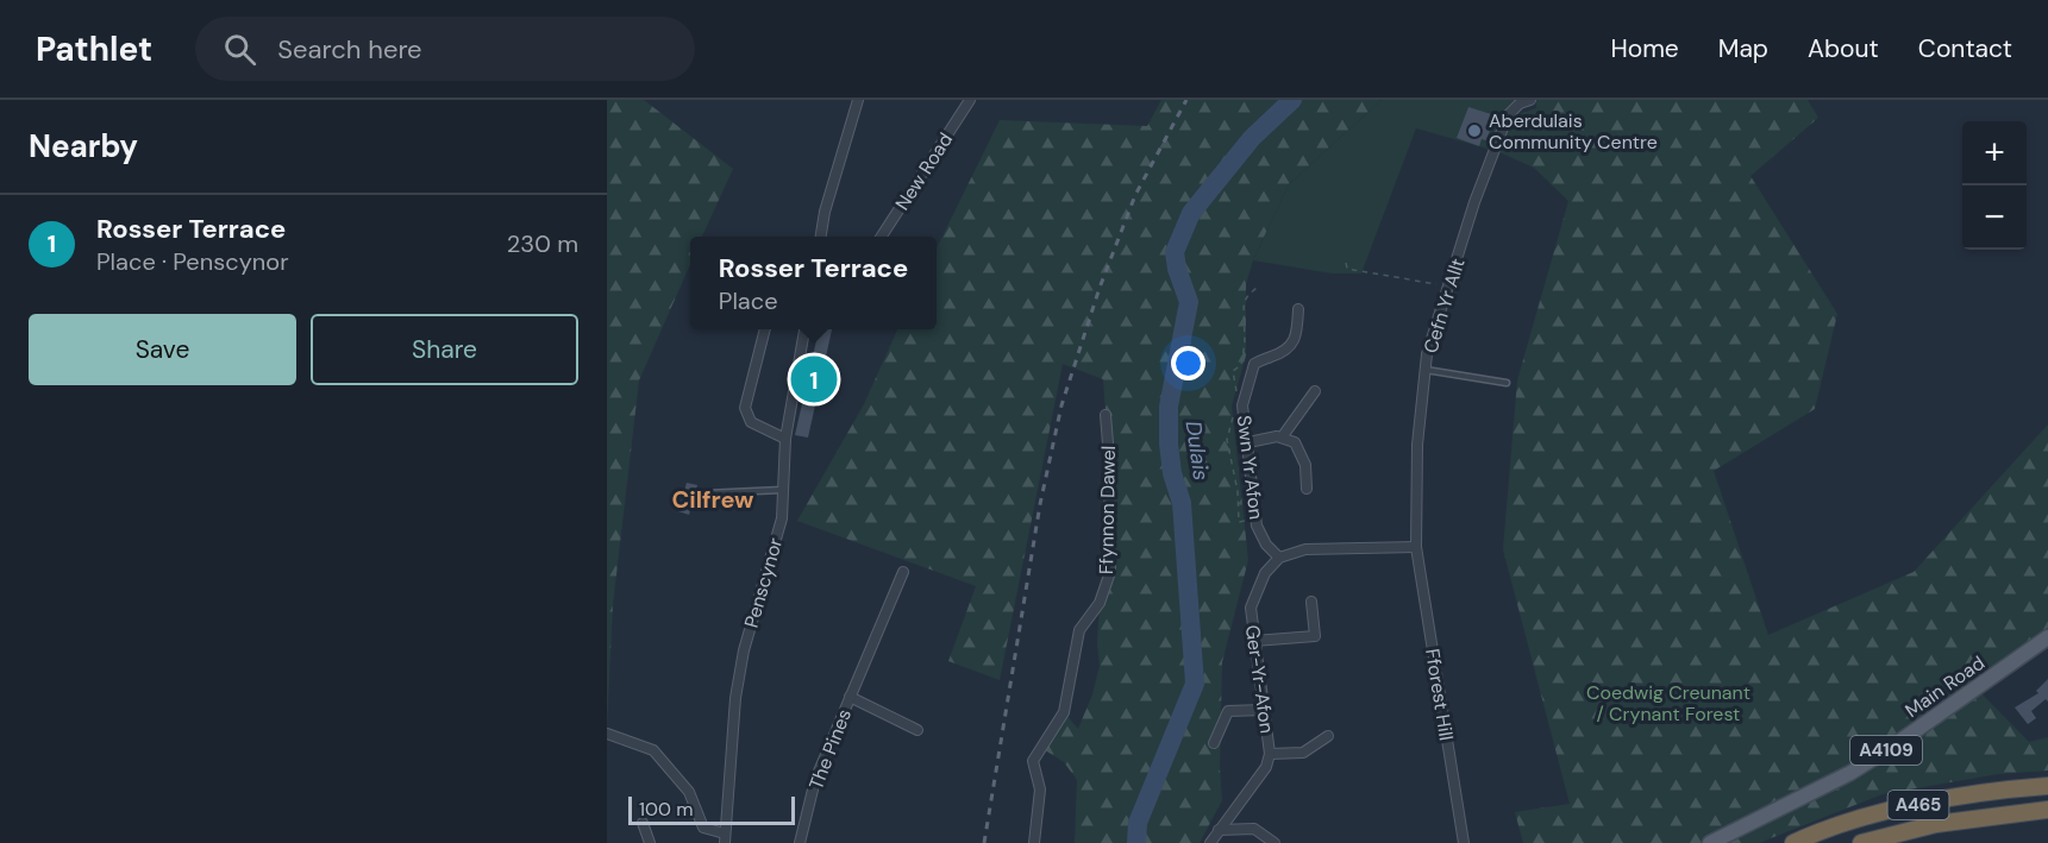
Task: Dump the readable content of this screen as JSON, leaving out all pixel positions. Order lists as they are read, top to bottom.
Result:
{
  "streets": {
    "highway": ["A465"],
    "main road": ["Main Road", "A4109"],
    "street": [
      "New Road",
      "Cefn Yr Allt",
      "Swn Yr Afon",
      "Ffynnon Dawel",
      "Penscynor",
      "Ger-Yr-Afon",
      "Fforest Hill",
      "The Pines"
    ]
  },
  "crossings": [
    ["Cefn Yr Allt", "Fforest Hill"],
    ["Swn Yr Afon", "Ger-Yr-Afon"]
  ],
  "districts": ["Cilfrew"],
  "water": ["Dulais"],
  "parks": ["Coedwig Creunant / Crynant Forest"],
  "places": ["Aberdulais Community Centre"],
  "scale_bar": "100 m",
  "page": {
    "header": "Pathlet",
    "search": "Search here",
    "nav": [
      "Home",
      "Map",
      "About",
      "Contact"
    ],
    "heading": "Nearby",
    "map_buttons": ["+", "−"],
    "list": [
      {
        "mark": "1",
        "name": "Rosser Terrace",
        "note": "Place · Penscynor",
        "value": "230 m"
      }
    ],
    "popup": ["Rosser Terrace", "Place"],
    "buttons": ["Save", "Share"],
    "pins": "1",
    "scale": "100 m"
  }
}
